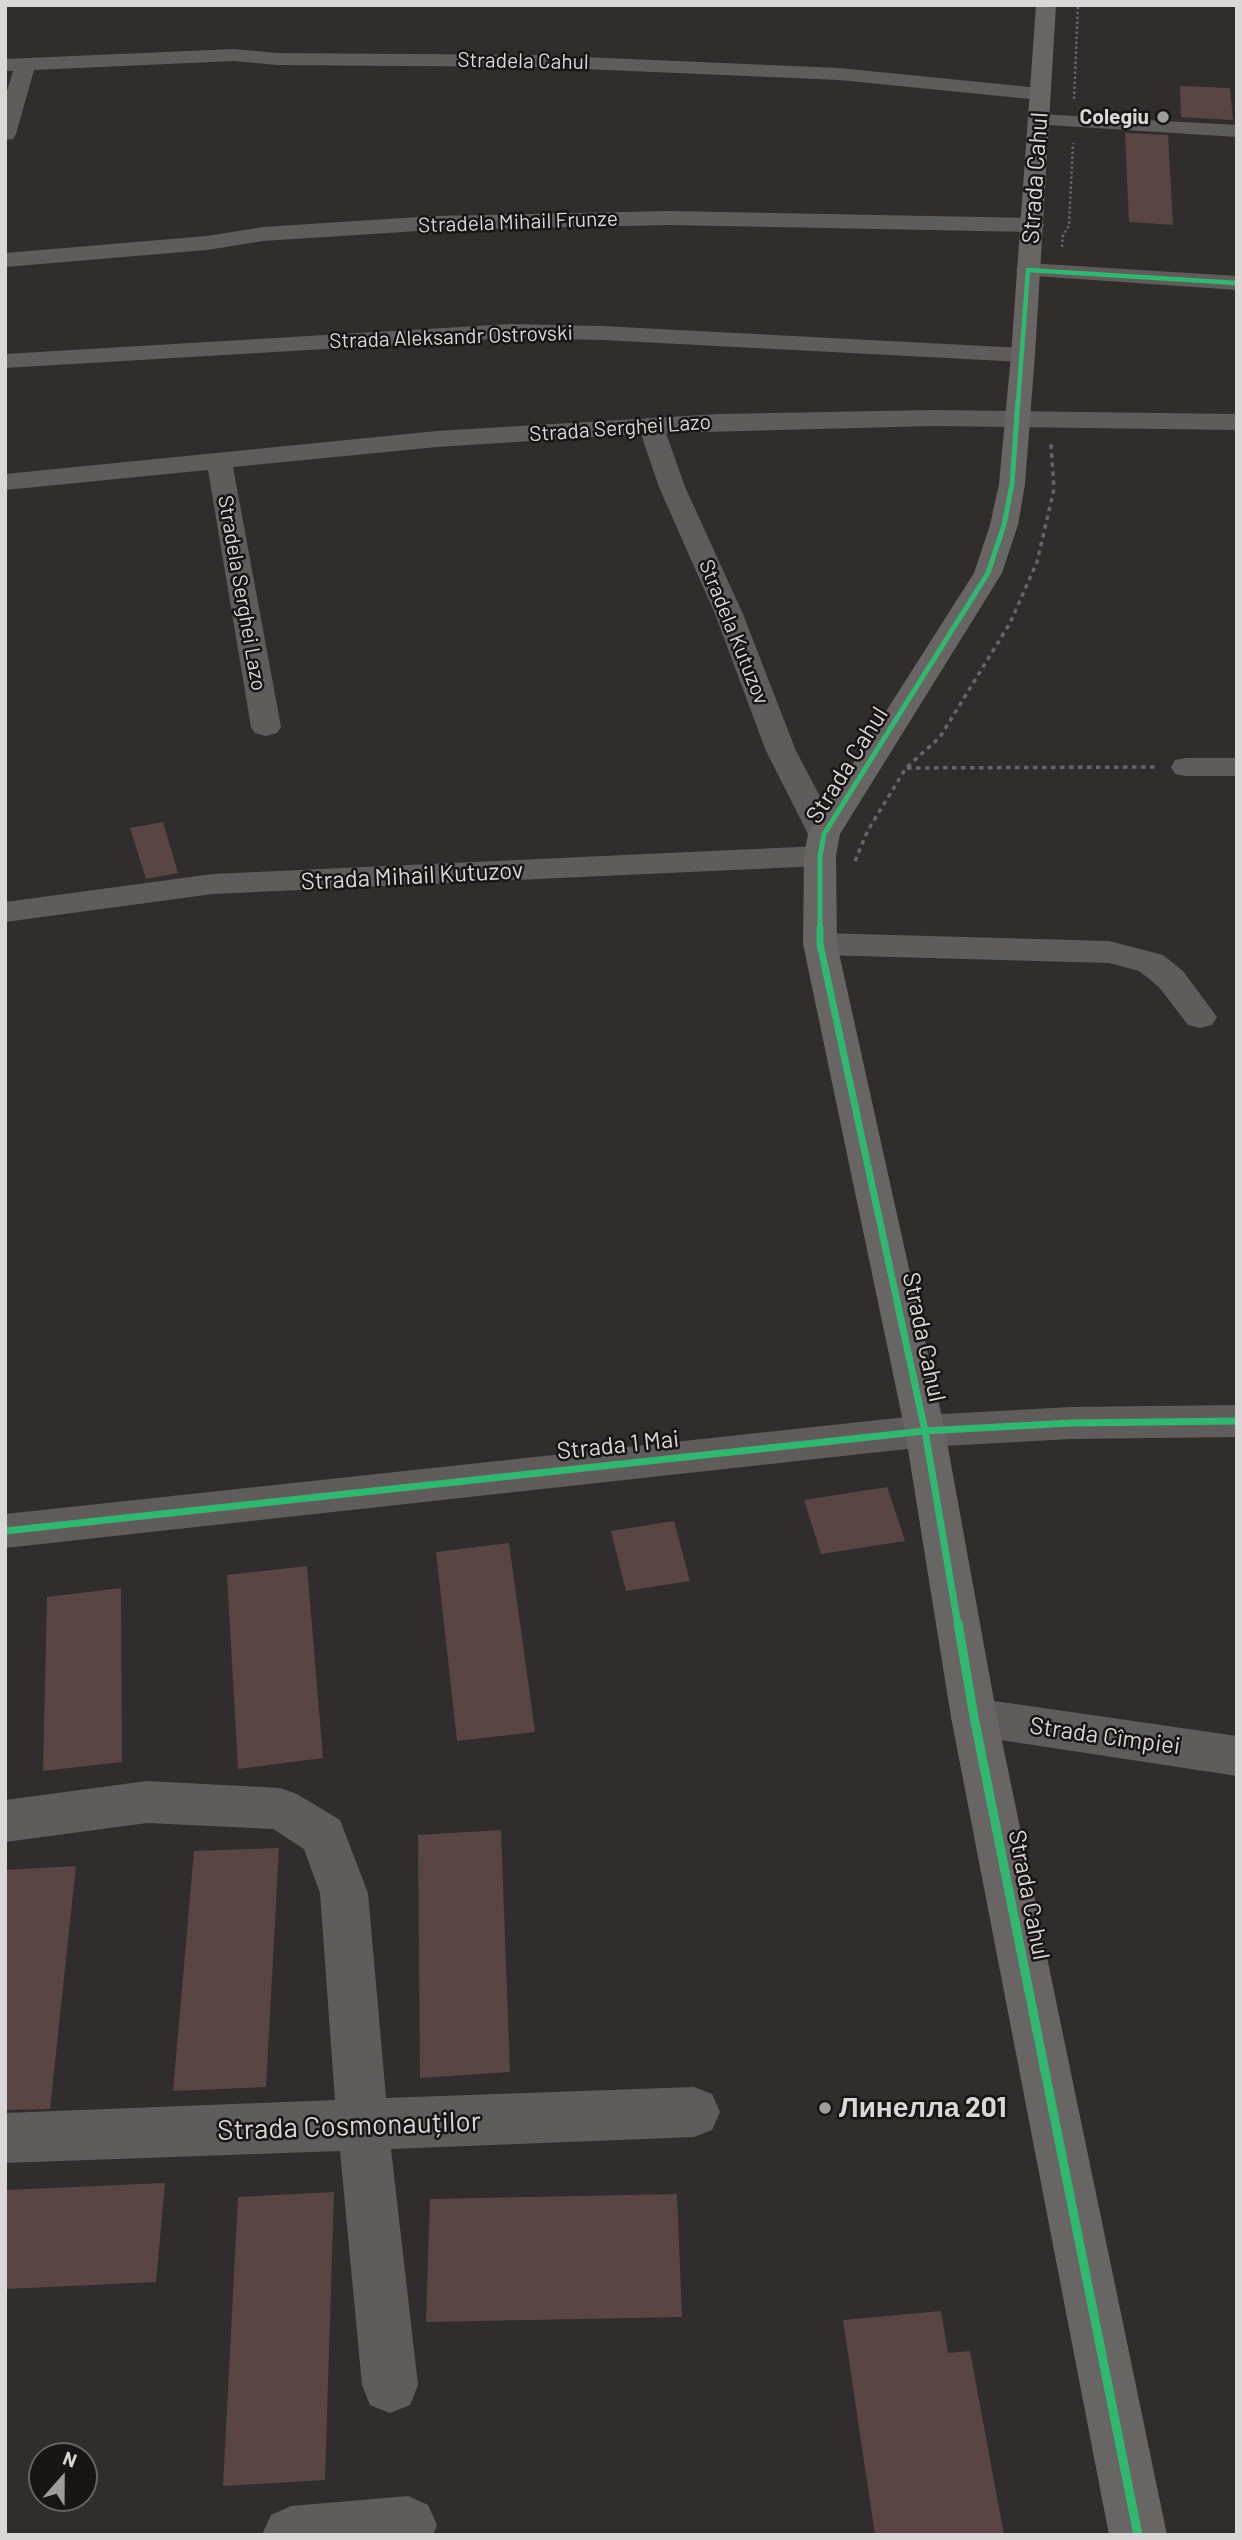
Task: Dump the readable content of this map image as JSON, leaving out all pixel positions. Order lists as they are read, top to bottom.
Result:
{
  "streets": {
    "main road": ["Strada Cahul"],
    "street": [
      "Stradela Cahul",
      "Stradela Mihail Frunze",
      "Strada Aleksandr Ostrovski",
      "Strada Serghei Lazo",
      "Stradela Serghei Lazo",
      "Stradela Kutuzov",
      "Strada Mihail Kutuzov",
      "Strada 1 Mai",
      "Strada Cîmpiei",
      "Strada Cosmonauților"
    ]
  },
  "crossings": [
    ["Stradela Cahul", "Strada Cahul"],
    ["Strada Cahul", "Stradela Mihail Frunze"],
    ["Strada Cahul", "Strada Aleksandr Ostrovski"],
    ["Strada Cahul", "Strada Serghei Lazo"],
    ["Strada Cahul", "Stradela Kutuzov"],
    ["Strada Cahul", "Strada Mihail Kutuzov"],
    ["Strada Cahul", "Strada 1 Mai"],
    ["Strada Cahul", "Strada Cîmpiei"],
    ["Strada Serghei Lazo", "Stradela Serghei Lazo"],
    ["Strada Serghei Lazo", "Stradela Kutuzov"],
    ["Stradela Kutuzov", "Strada Mihail Kutuzov"]
  ],
  "places": ["Colegiu", "Линелла 201"],
  "north": "top"
}
